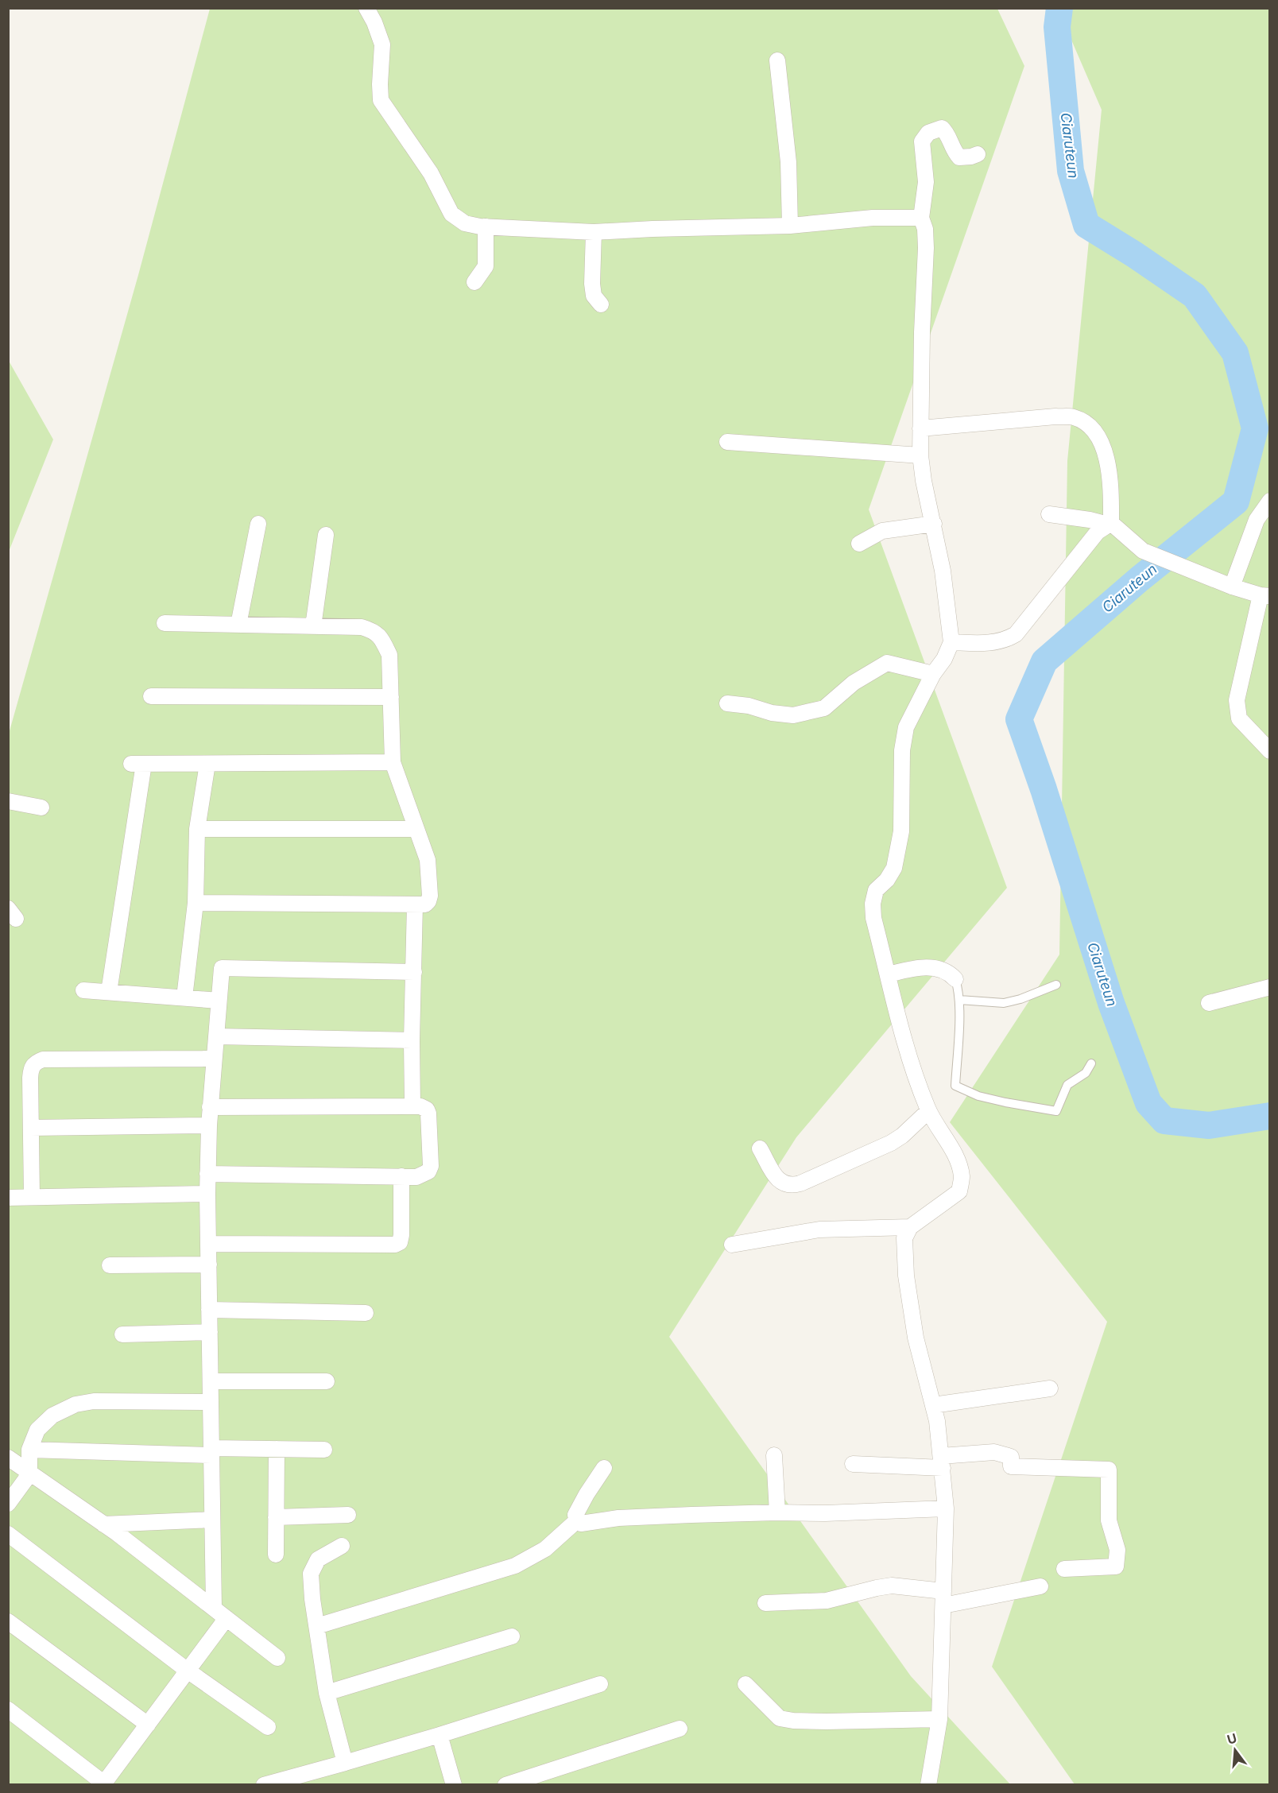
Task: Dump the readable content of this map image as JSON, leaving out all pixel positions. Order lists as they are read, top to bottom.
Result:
{
  "water": ["Ciaruteun"],
  "north": "top"
}
